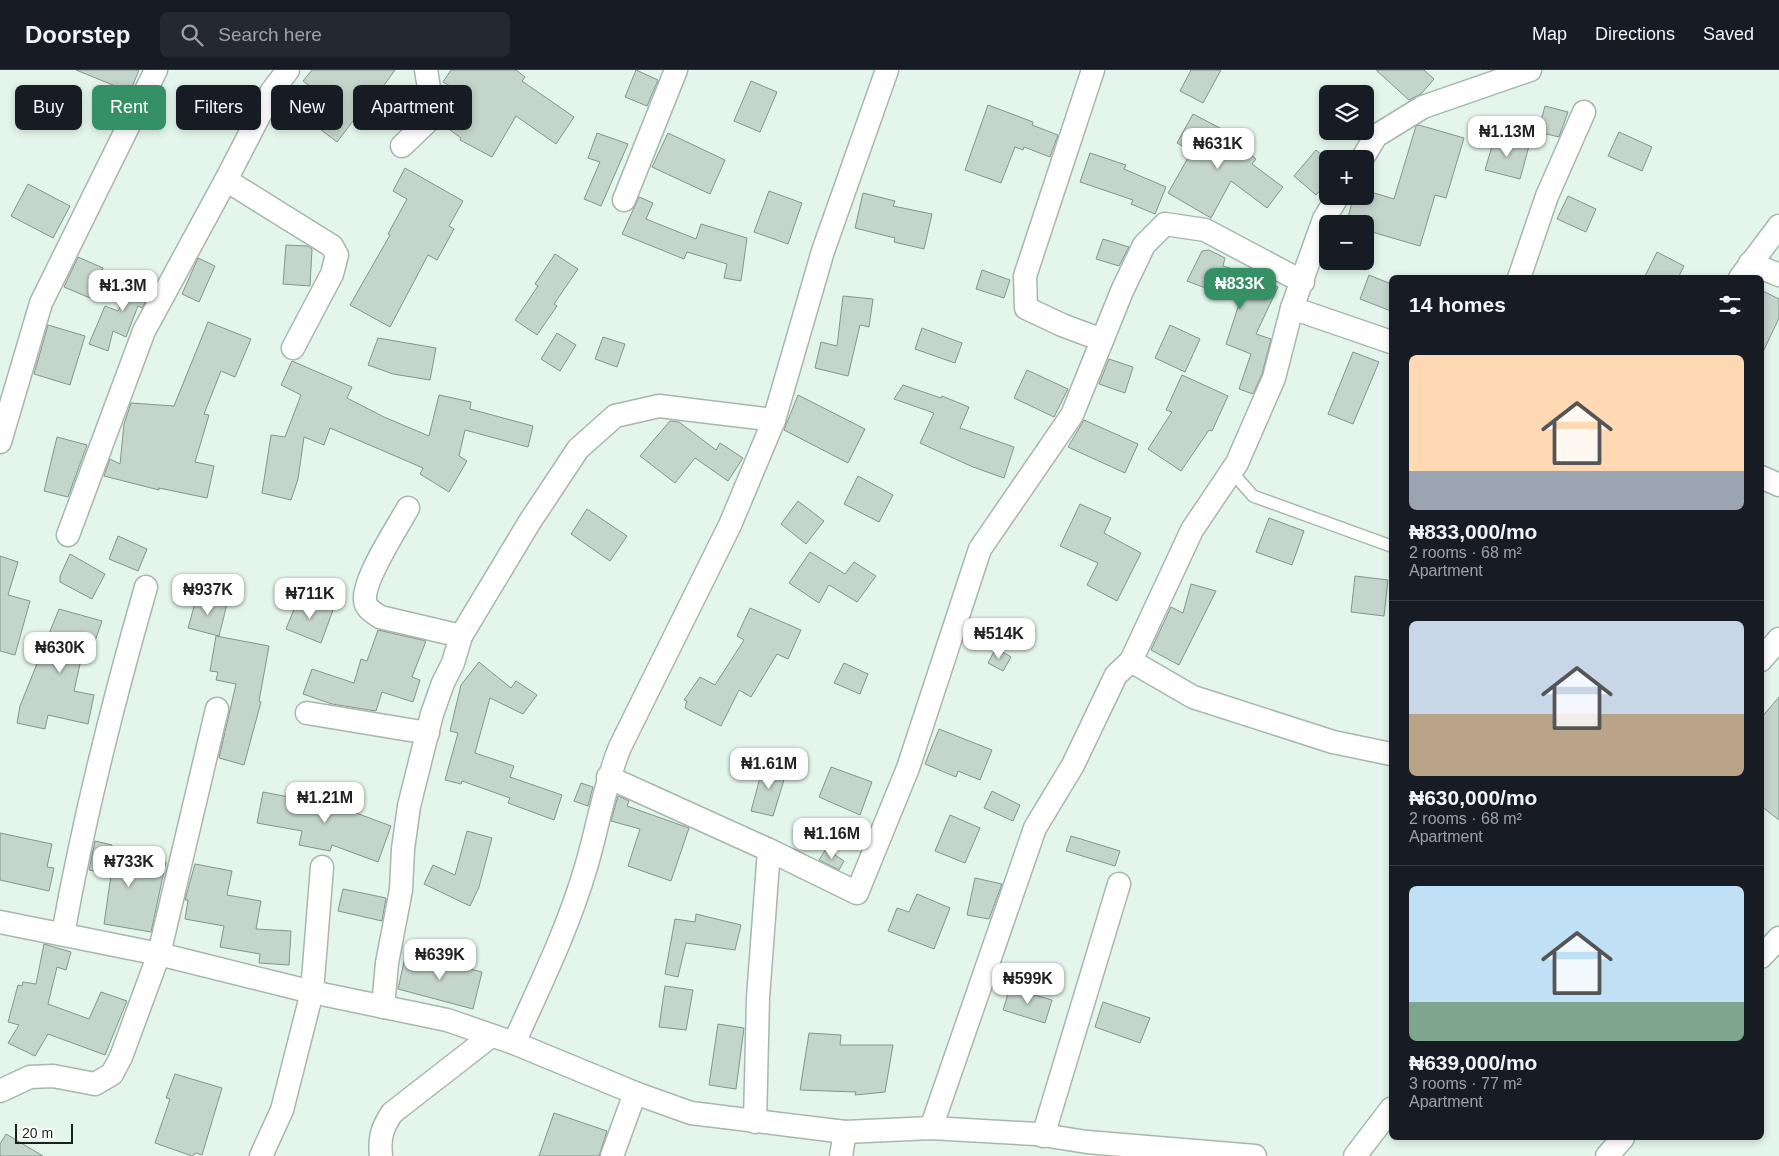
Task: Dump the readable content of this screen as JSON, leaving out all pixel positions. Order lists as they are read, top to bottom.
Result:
{
  "scale_bar": "20 m",
  "page": {
    "header": "Doorstep",
    "search": "Search here",
    "nav": ["Map", "Directions", "Saved"],
    "map_buttons": ["+", "−"],
    "chip": [
      "Buy",
      "Rent",
      "Filters",
      "New",
      "Apartment"
    ],
    "price": [
      "₦1.13M",
      "₦631K",
      "₦833K",
      "₦1.3M",
      "₦937K",
      "₦711K",
      "₦514K",
      "₦630K",
      "₦1.61M",
      "₦1.21M",
      "₦1.16M",
      "₦733K",
      "₦639K",
      "₦599K"
    ],
    "heading": "14 homes",
    "list": [
      {
        "name": "₦833,000/mo",
        "note": "2 rooms · 68 m² · Apartment"
      },
      {
        "name": "₦630,000/mo",
        "note": "2 rooms · 68 m² · Apartment"
      },
      {
        "name": "₦639,000/mo",
        "note": "3 rooms · 77 m² · Apartment"
      }
    ],
    "scale": "20 m"
  }
}
